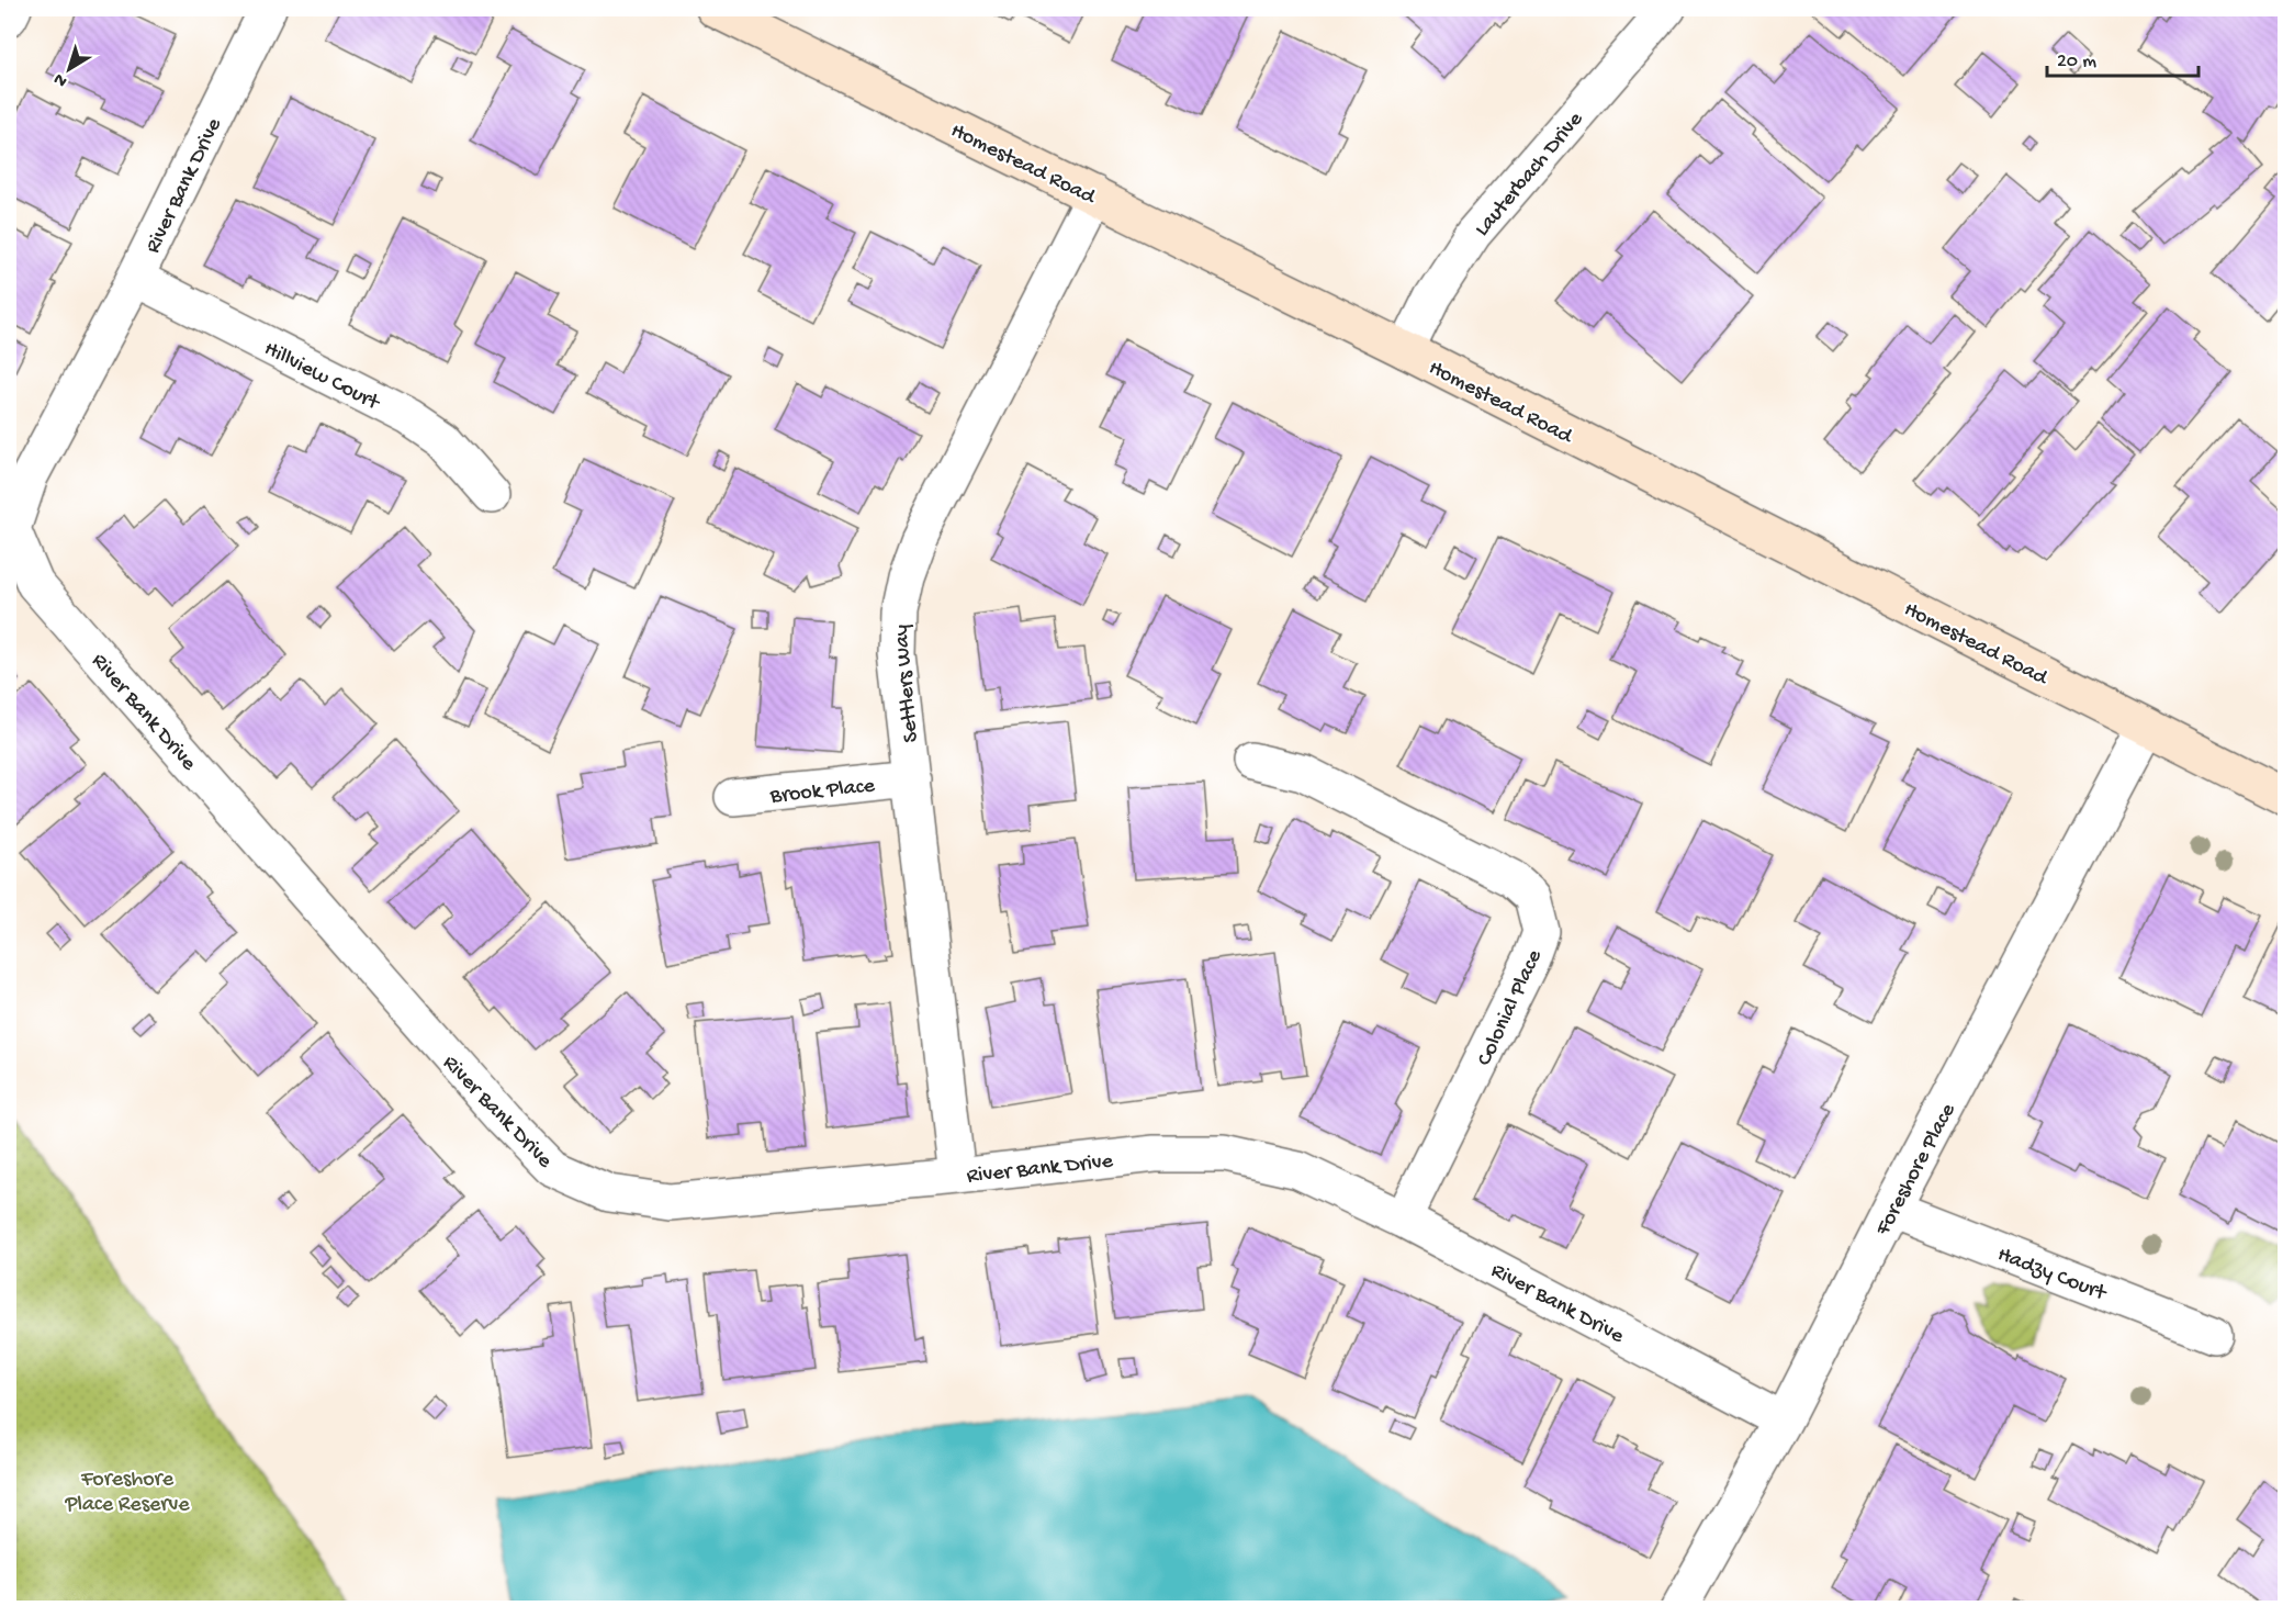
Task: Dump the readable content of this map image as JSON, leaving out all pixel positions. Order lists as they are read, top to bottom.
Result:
{
  "streets": {
    "street": [
      "Homestead Road",
      "Lauterbach Drive",
      "River Bank Drive",
      "Hillview Court",
      "Settlers Way",
      "Brook Place",
      "Colonial Place",
      "Foreshore Place",
      "Hadzy Court"
    ]
  },
  "crossings": [
    ["Homestead Road", "Lauterbach Drive"],
    ["Homestead Road", "Settlers Way"],
    ["Homestead Road", "Foreshore Place"],
    ["River Bank Drive", "Hillview Court"],
    ["River Bank Drive", "Settlers Way"],
    ["River Bank Drive", "Colonial Place"],
    ["River Bank Drive", "Foreshore Place"],
    ["Settlers Way", "Brook Place"],
    ["Foreshore Place", "Hadzy Court"]
  ],
  "parks": ["Foreshore Place Reserve"],
  "scale_bar": "20 m",
  "north": "bottom left"
}
